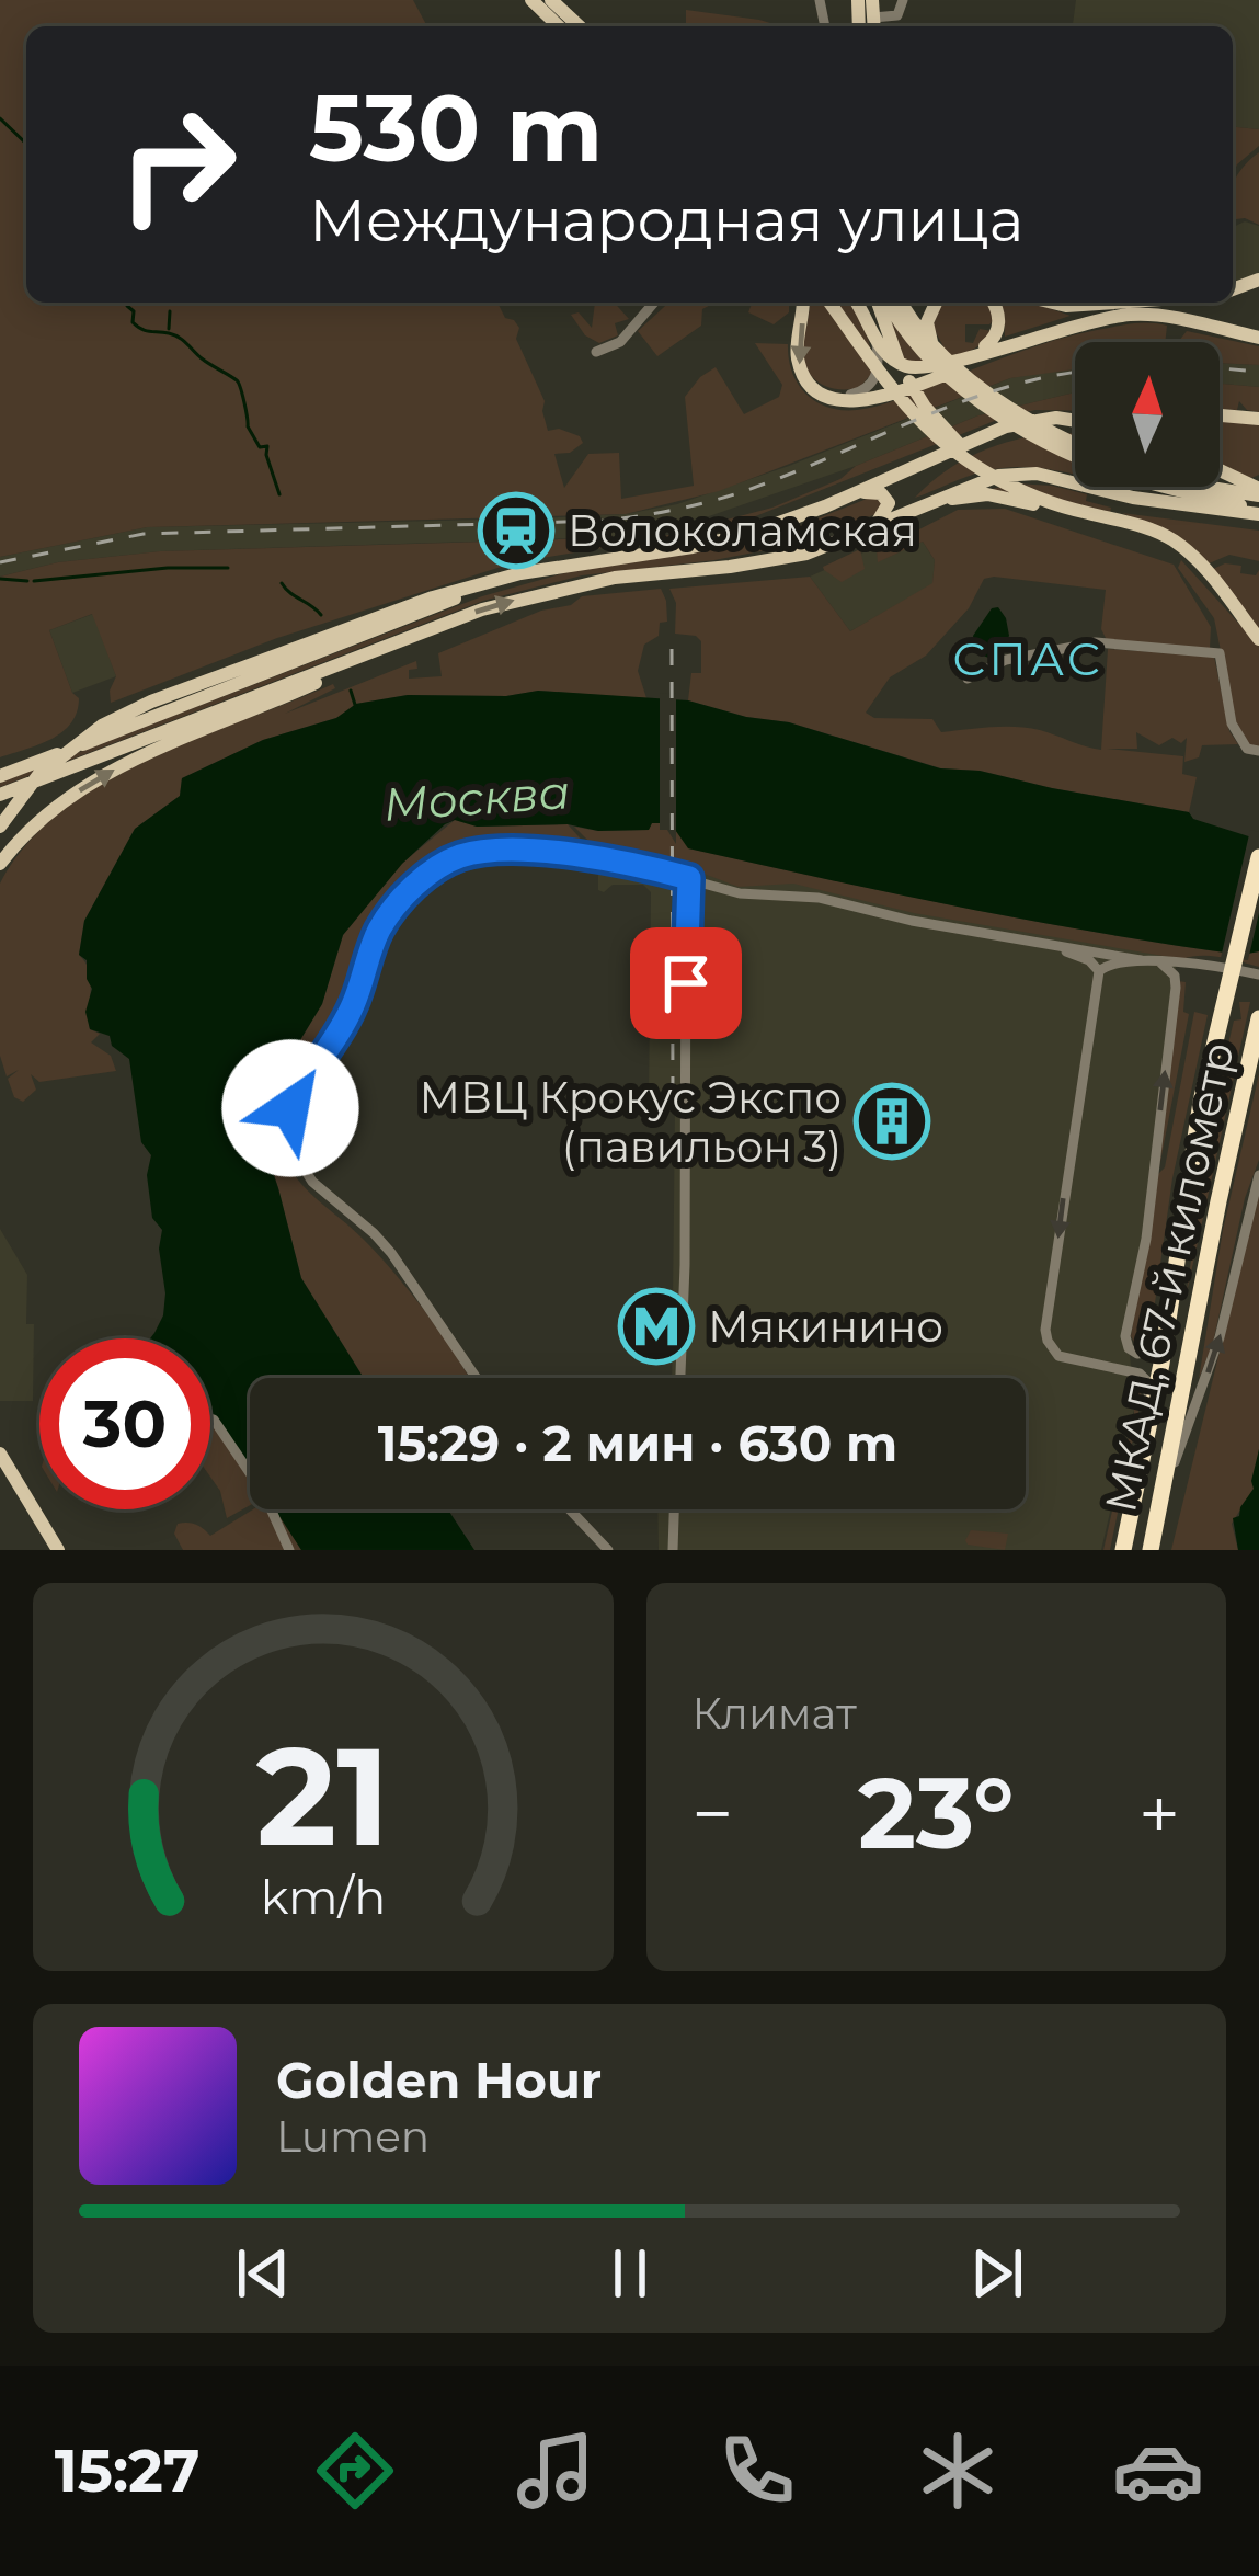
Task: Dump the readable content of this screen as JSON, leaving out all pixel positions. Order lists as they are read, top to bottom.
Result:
{
  "streets": {
    "highway": ["МКАД, 67-й километр"]
  },
  "districts": ["СПАС"],
  "water": ["Москва"],
  "places": {
    "station": ["Волоколамская"],
    "building": ["МВЦ Крокус Экспо (павильон 3)"],
    "metro station": ["Мякинино"]
  },
  "north": "top",
  "page": {
    "turn": ["530 m", "Международная улица"],
    "limit": "30",
    "trip": "15:29 · 2 мин · 630 m",
    "tile": "Климат",
    "heat": ["−", "23°", "+"],
    "song": ["Golden Hour", "Lumen"],
    "tabs": "15:27",
    "gauge": ["21", "km/h"]
  }
}
